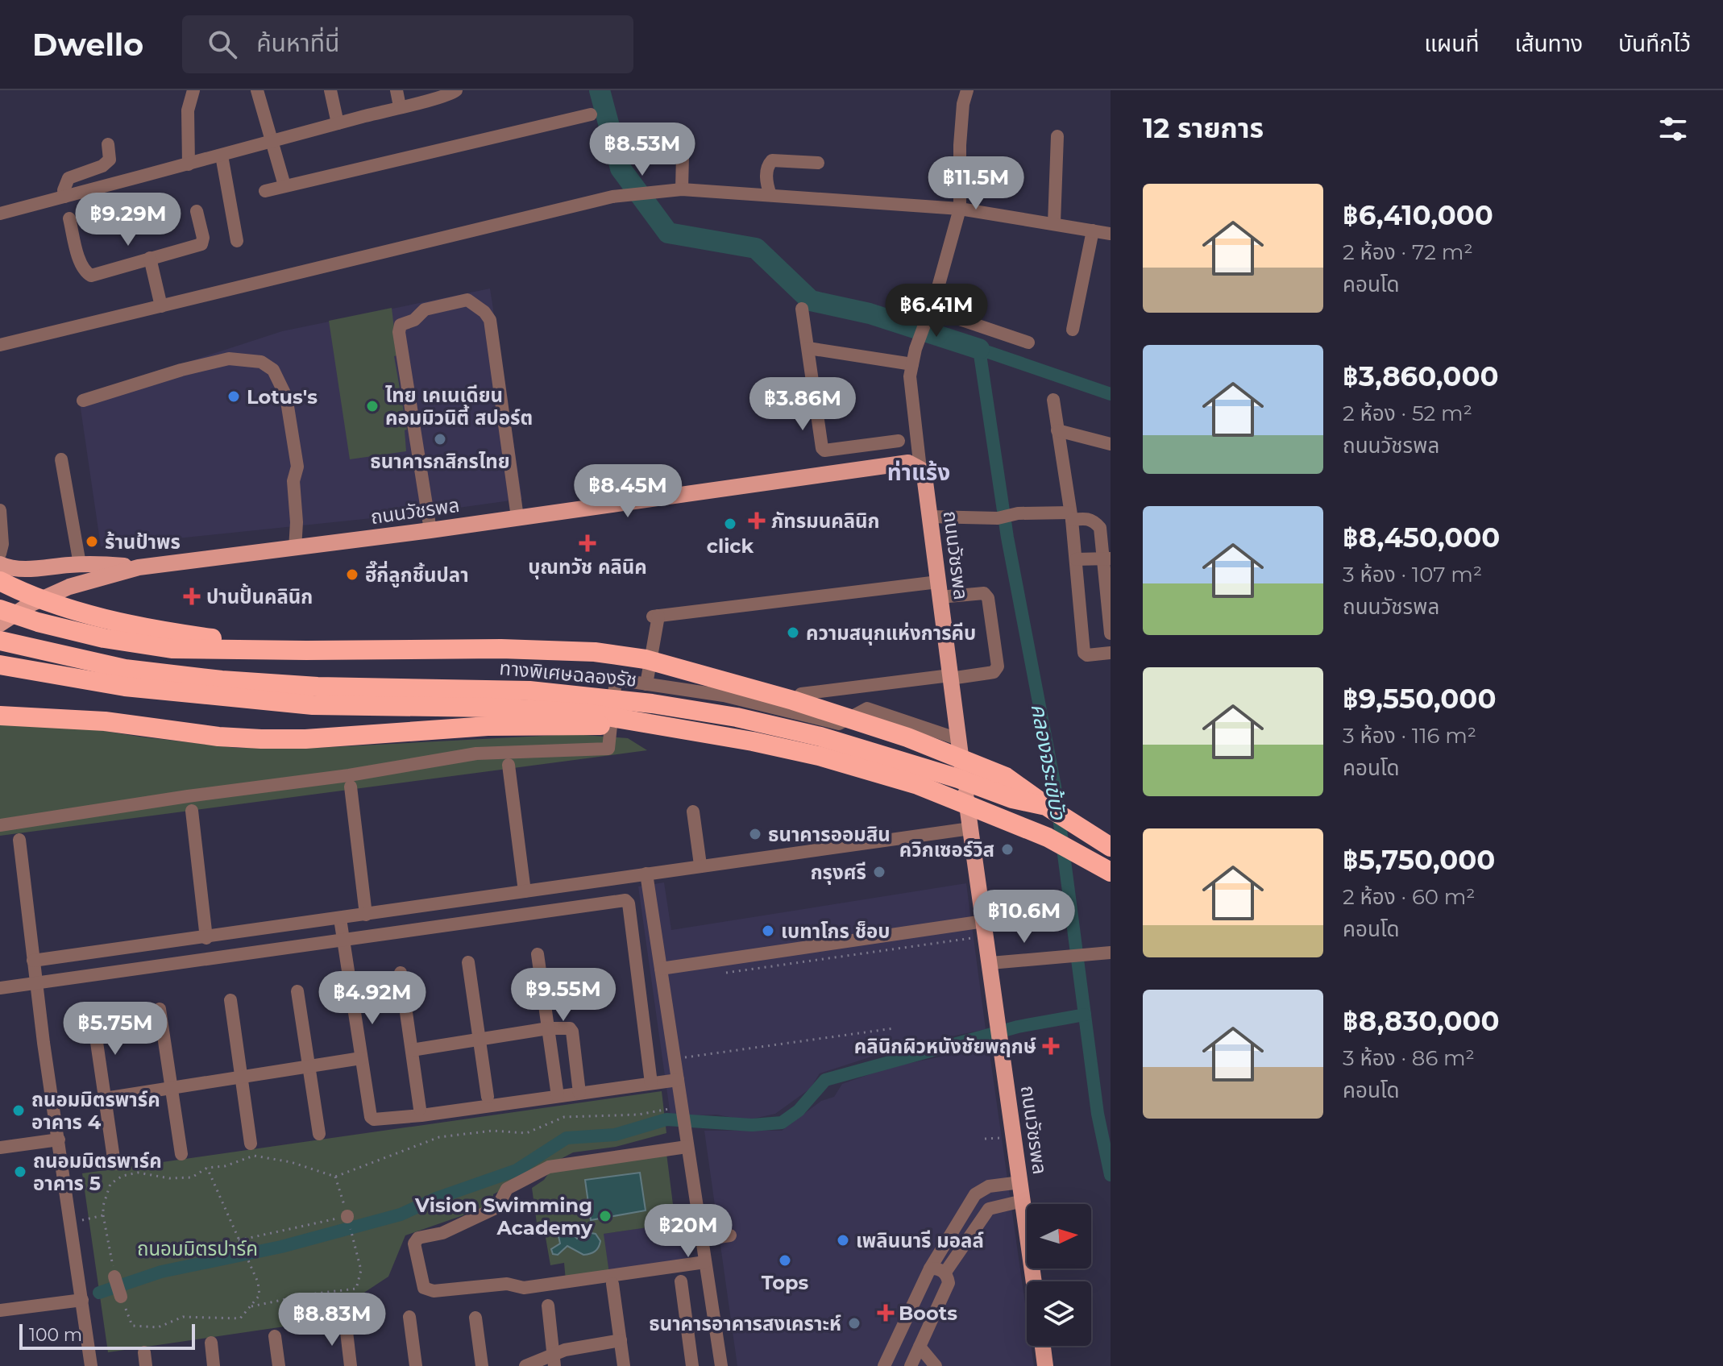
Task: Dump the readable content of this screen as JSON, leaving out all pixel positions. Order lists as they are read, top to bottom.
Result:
{
  "streets": {
    "highway": ["ทางพิเศษฉลองรัช"],
    "main road": ["ถนนวัชรพล"]
  },
  "districts": ["ท่าแร้ง"],
  "water": ["คลองจระเข้บัว"],
  "parks": ["ถนอมมิตรปาร์ค"],
  "places": {
    "other": [
      "Lotus's",
      "ไทย เคเนเดียน คอมมิวนิตี้ สปอร์ต",
      "ธนาคารกสิกรไทย",
      "click",
      "ร้านป้าพร",
      "ฮี๊กี่ลูกชิ้นปลา",
      "ความสนุกแห่งการคีบ",
      "ธนาคารออมสิน",
      "ควิกเซอร์วิส",
      "กรุงศรี",
      "เบทาโกร ช็อบ",
      "ถนอมมิตรพาร์ค อาคาร 4",
      "ถนอมมิตรพาร์ค อาคาร 5",
      "Vision Swimming Academy",
      "เพลินนารี มอลล์",
      "Tops",
      "ธนาคารอาคารสงเคราะห์"
    ],
    "health": [
      "ภัทรมนคลินิก",
      "บุณทวัช คลินิค",
      "ปานปั้นคลินิก",
      "คลินิกผิวหนังชัยพฤกษ์",
      "Boots"
    ]
  },
  "scale_bar": "100 m",
  "north": "right",
  "page": {
    "header": "Dwello",
    "search": "ค้นหาที่นี่",
    "nav": ["แผนที่", "เส้นทาง", "บันทึกไว้"],
    "heading": "12 รายการ",
    "price": [
      "฿8.53M",
      "฿11.5M",
      "฿9.29M",
      "฿6.41M",
      "฿3.86M",
      "฿8.45M",
      "฿10.6M",
      "฿9.55M",
      "฿4.92M",
      "฿5.75M",
      "฿20M",
      "฿8.83M"
    ],
    "list": [
      {
        "name": "฿6,410,000",
        "note": "2 ห้อง · 72 m² · คอนโด"
      },
      {
        "name": "฿3,860,000",
        "note": "2 ห้อง · 52 m² · ถนนวัชรพล"
      },
      {
        "name": "฿8,450,000",
        "note": "3 ห้อง · 107 m² · ถนนวัชรพล"
      },
      {
        "name": "฿9,550,000",
        "note": "3 ห้อง · 116 m² · คอนโด"
      },
      {
        "name": "฿5,750,000",
        "note": "2 ห้อง · 60 m² · คอนโด"
      },
      {
        "name": "฿8,830,000",
        "note": "3 ห้อง · 86 m² · คอนโด"
      }
    ],
    "scale": "100 m"
  }
}
